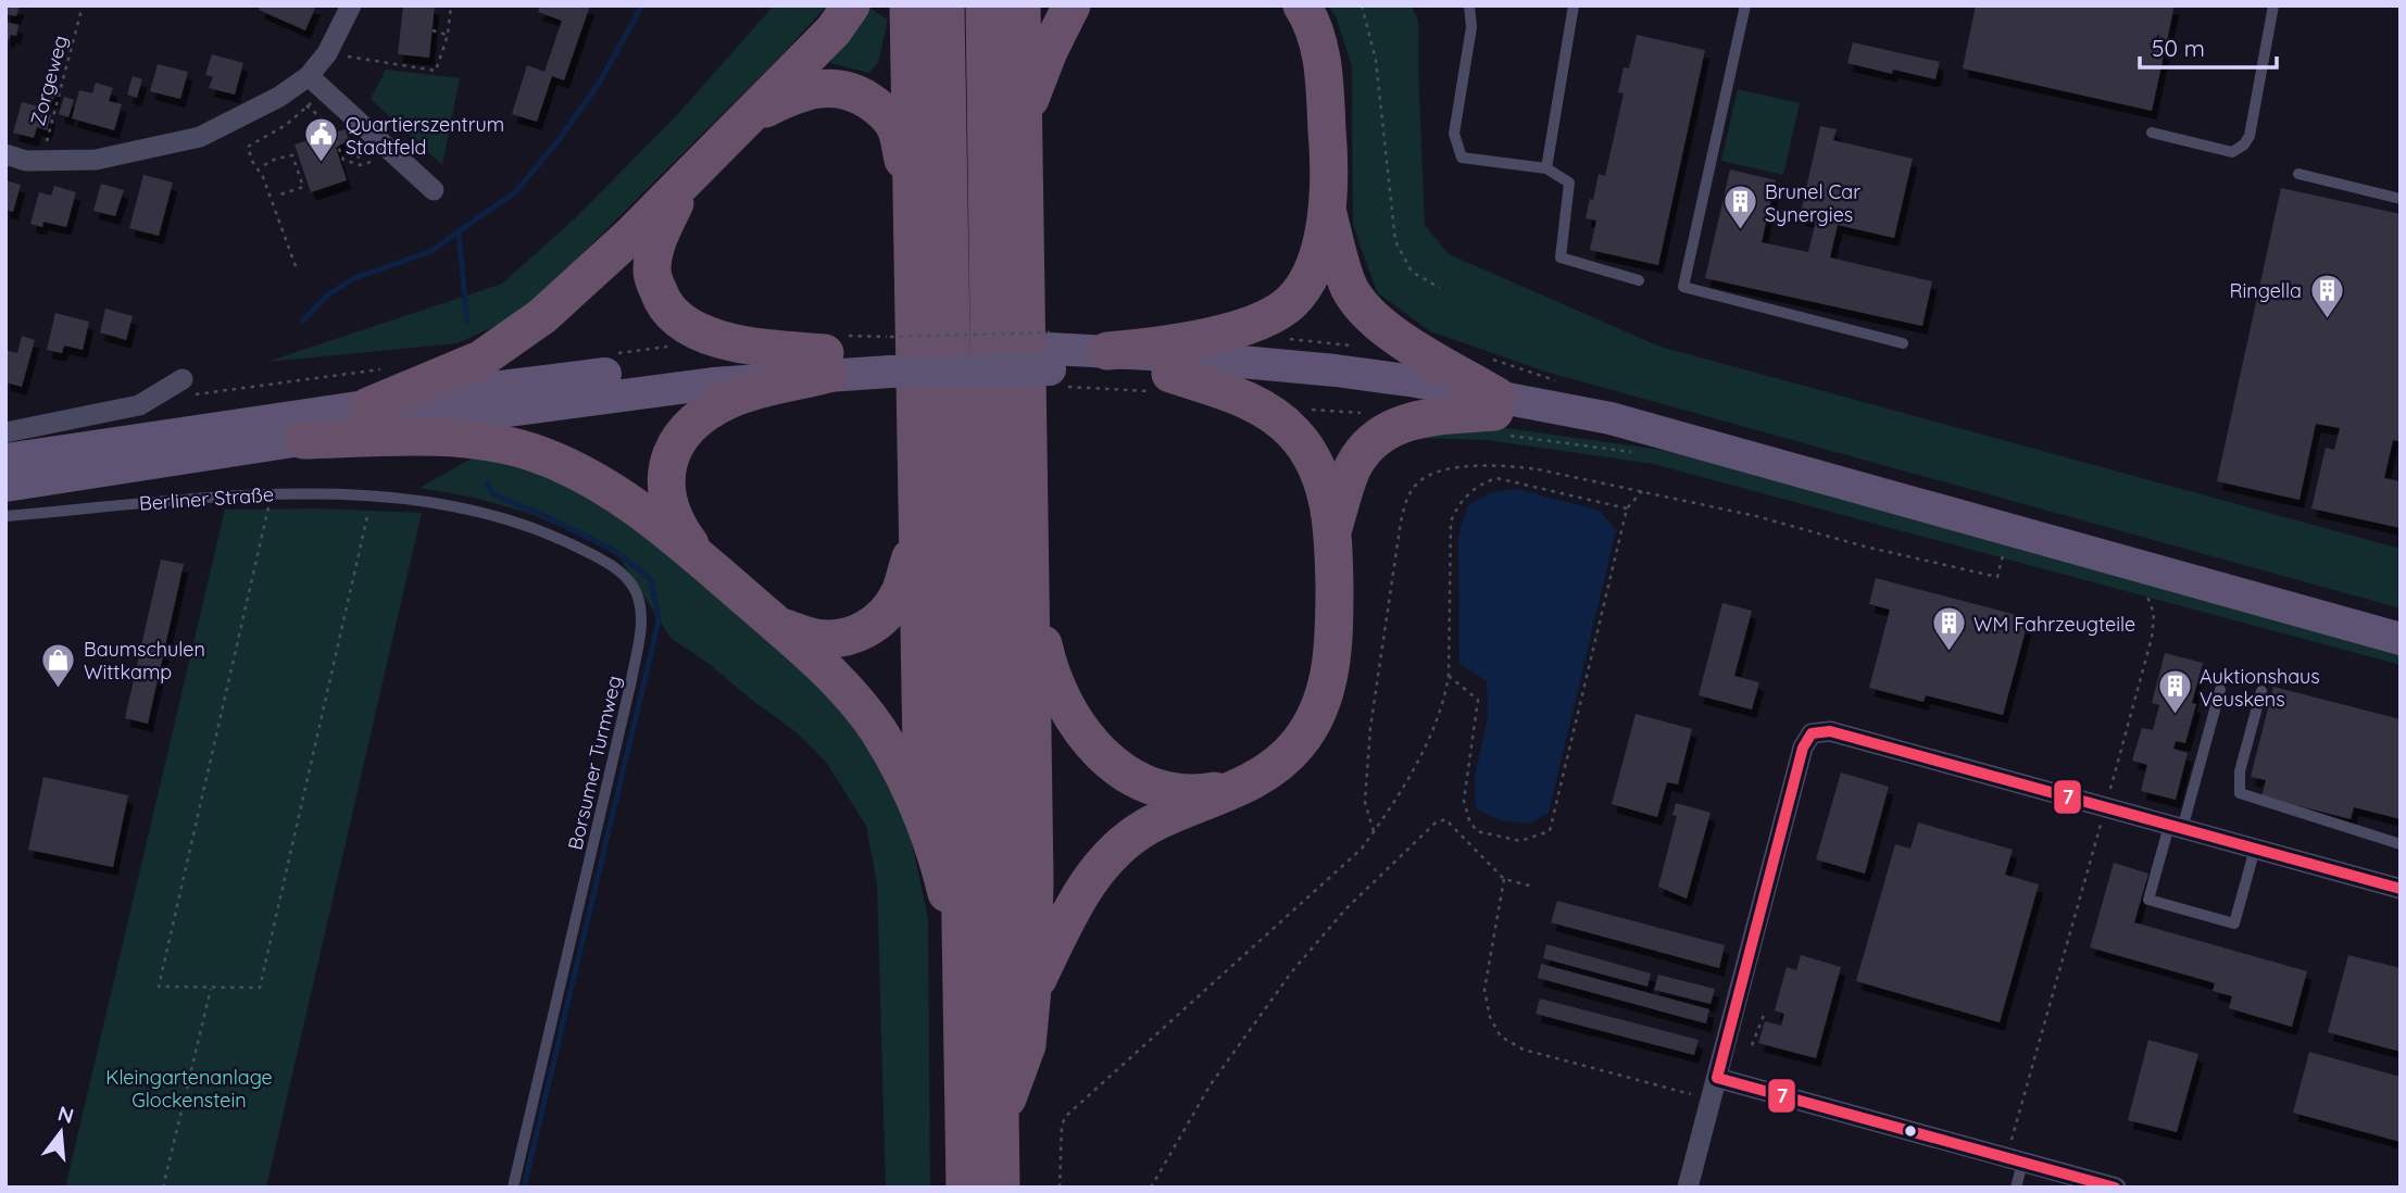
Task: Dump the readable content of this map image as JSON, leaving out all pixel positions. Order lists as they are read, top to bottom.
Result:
{
  "streets": {
    "lane": ["Berliner Straße", "Borsumer Turmweg"],
    "path": ["Zorgeweg"]
  },
  "crossings": [
    ["Berliner Straße", "Borsumer Turmweg"]
  ],
  "parks": ["Kleingartenanlage Glockenstein"],
  "places": {
    "public building": ["Quartierszentrum Stadtfeld"],
    "building": [
      "Brunel Car Synergies",
      "Ringella",
      "WM Fahrzeugteile",
      "Auktionshaus Veuskens"
    ],
    "shop": ["Baumschulen Wittkamp"]
  },
  "lines": ["transit line 7"],
  "scale_bar": "50 m",
  "north": "top"
}
